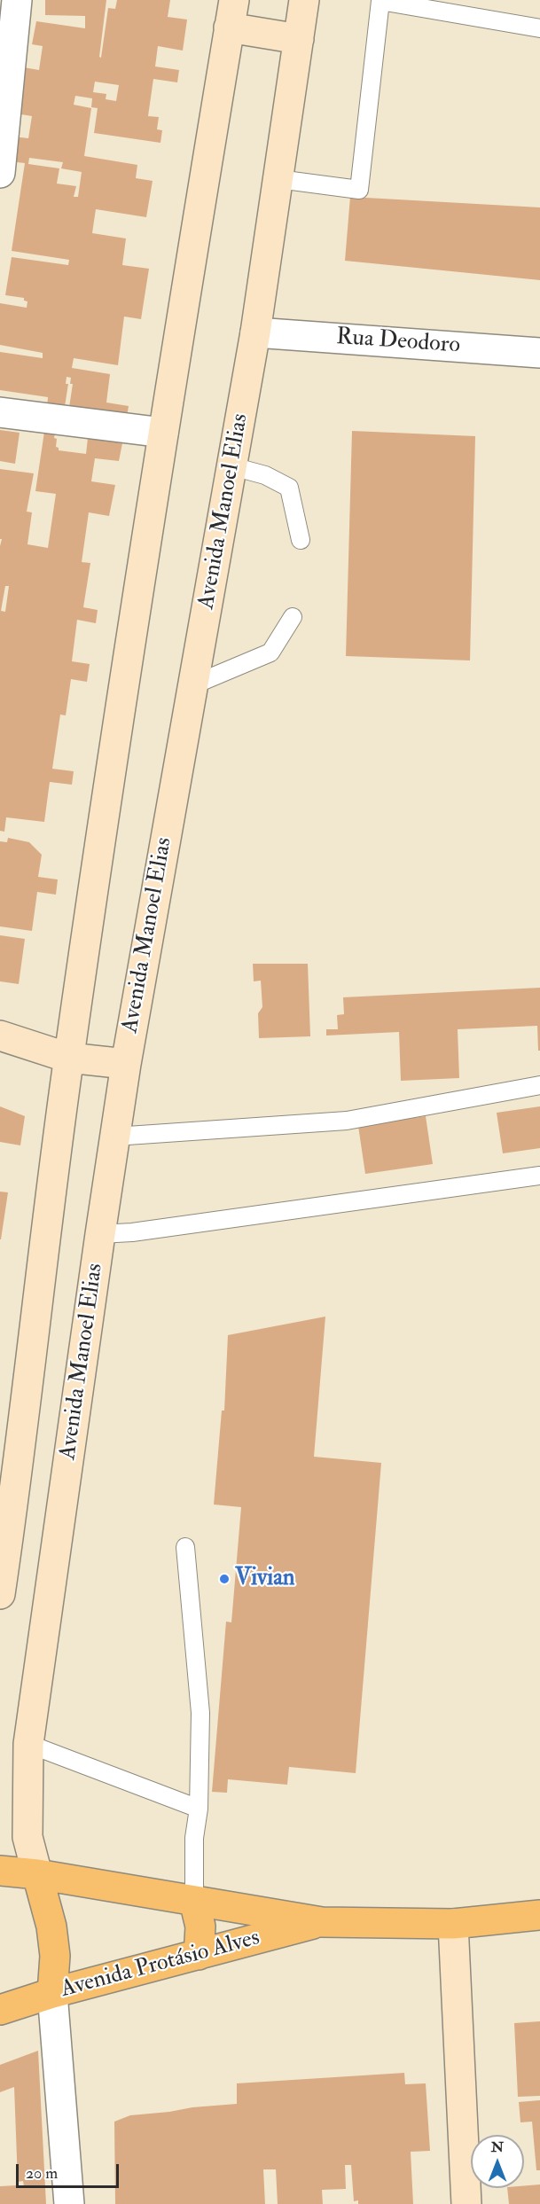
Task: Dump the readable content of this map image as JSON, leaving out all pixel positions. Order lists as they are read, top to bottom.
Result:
{
  "streets": {
    "main road": ["Avenida Manoel Elias", "Avenida Protásio Alves"],
    "street": ["Rua Deodoro"]
  },
  "crossings": [
    ["Rua Deodoro", "Avenida Manoel Elias"],
    ["Avenida Manoel Elias", "Avenida Protásio Alves"]
  ],
  "places": ["Vivian"],
  "scale_bar": "20 m",
  "north": "top"
}
